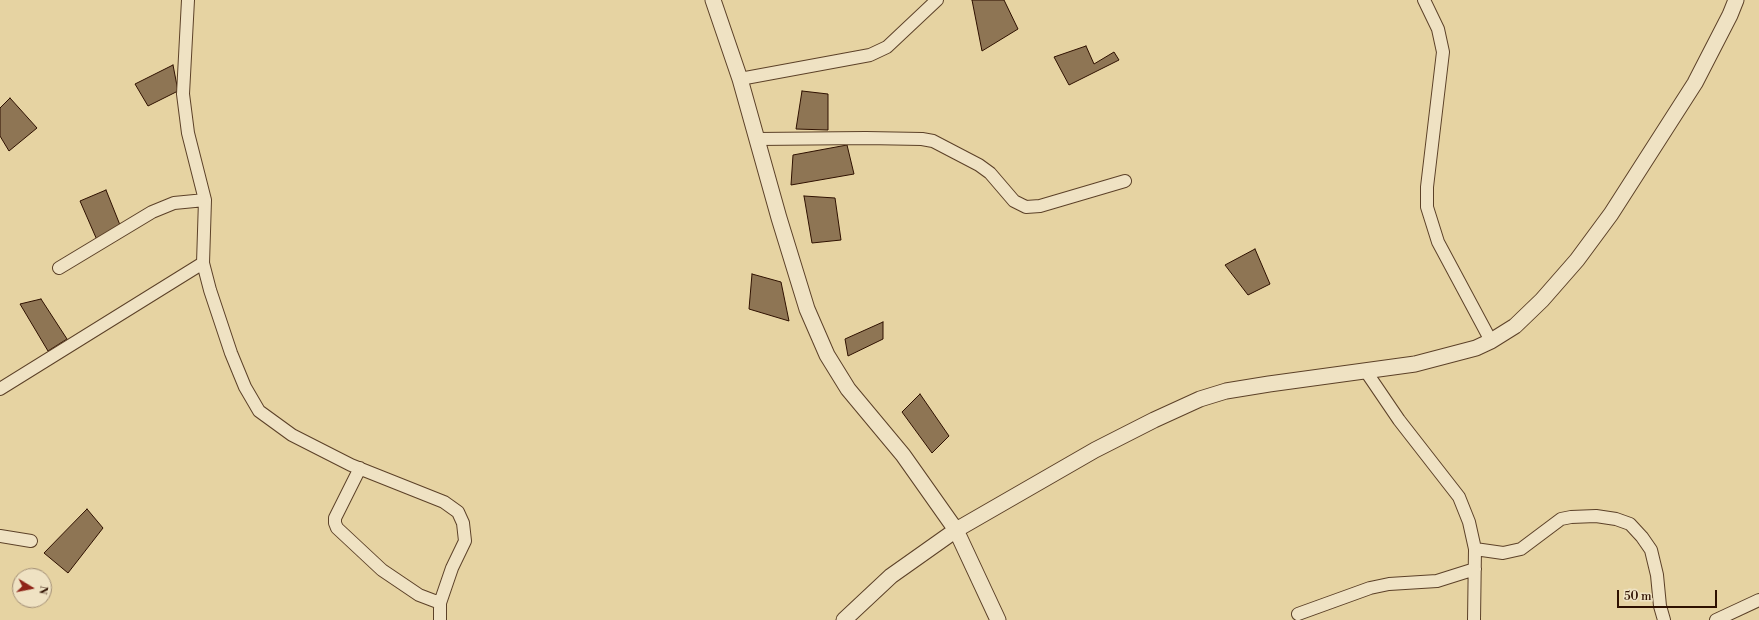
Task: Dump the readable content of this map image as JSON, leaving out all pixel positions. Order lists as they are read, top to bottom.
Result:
{
  "scale_bar": "50 m",
  "north": "right"
}
